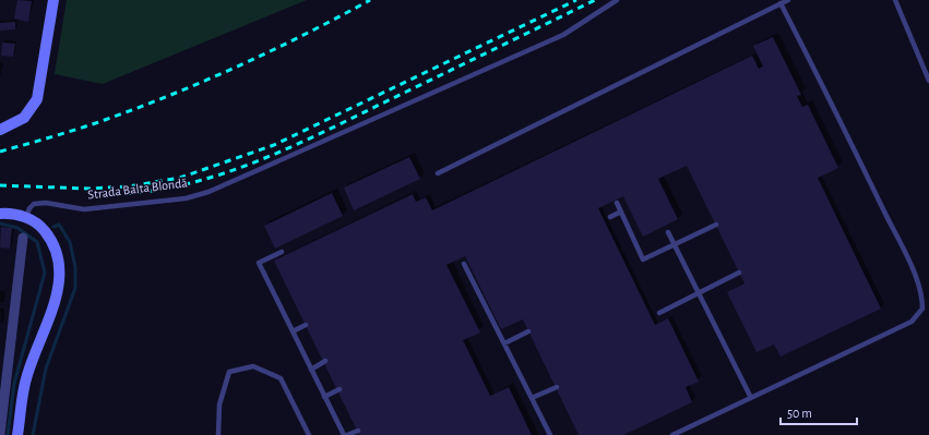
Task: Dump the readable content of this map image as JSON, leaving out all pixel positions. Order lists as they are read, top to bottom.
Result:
{
  "streets": {
    "lane": ["Strada Balta Blondă"]
  },
  "scale_bar": "50 m"
}
